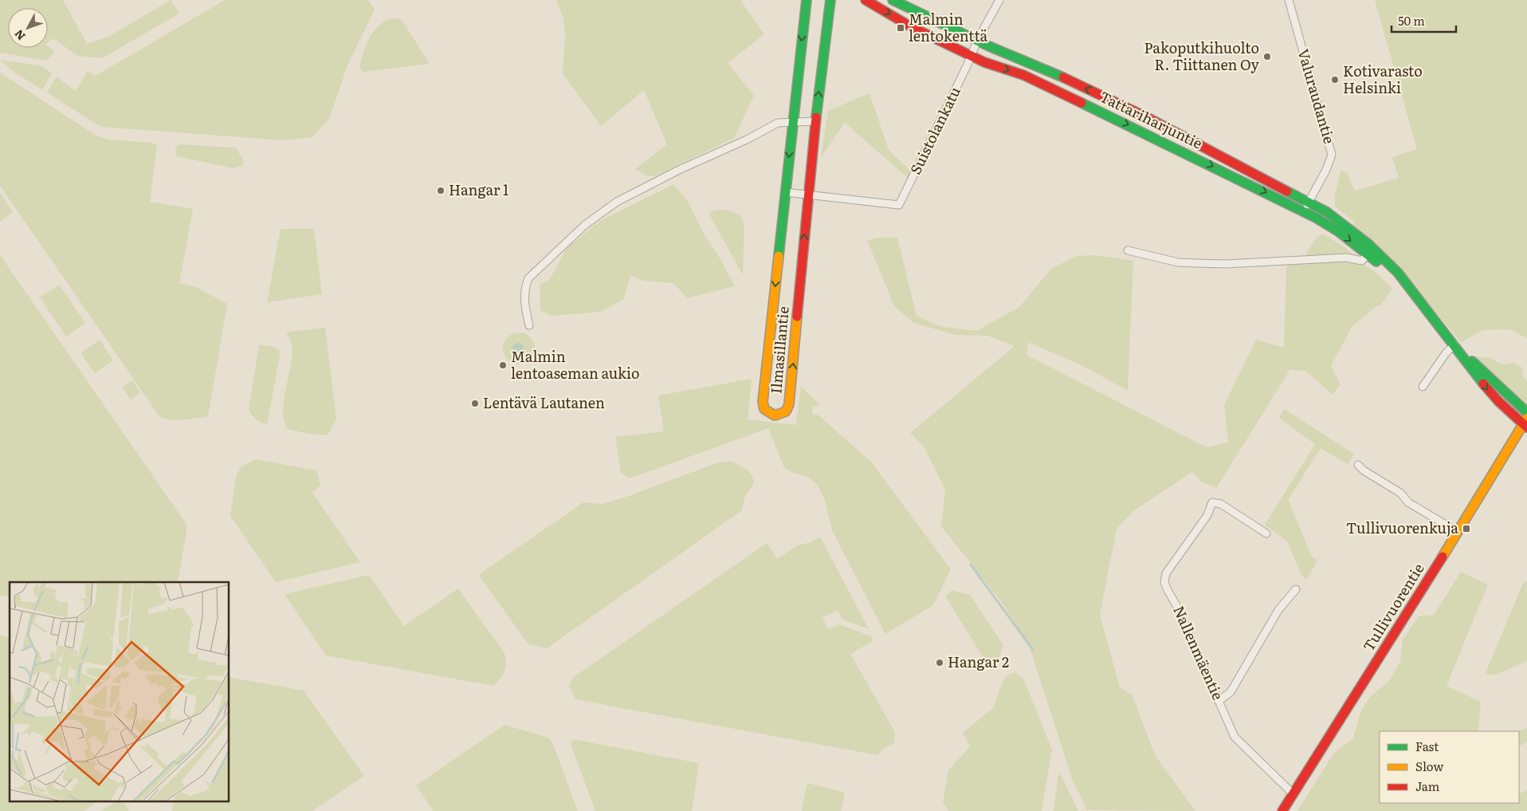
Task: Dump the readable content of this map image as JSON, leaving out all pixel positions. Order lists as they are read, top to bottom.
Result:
{
  "streets": {
    "main road": ["Tattariharjuntie", "Ilmasillantie", "Tullivuorentie"],
    "street": ["Valuraudantie", "Suistolankatu", "Nallenmäentie"]
  },
  "crossings": [
    ["Valuraudantie", "Tattariharjuntie"],
    ["Tattariharjuntie", "Suistolankatu"],
    ["Tattariharjuntie", "Tullivuorentie"],
    ["Suistolankatu", "Ilmasillantie"],
    ["Tullivuorentie", "Nallenmäentie"]
  ],
  "places": {
    "transit": ["Malmin lentokenttä", "Tullivuorenkuja"],
    "other": [
      "Pakoputkihuolto R. Tiittanen Oy",
      "Kotivarasto Helsinki",
      "Hangar 1",
      "Malmin lentoaseman aukio",
      "Lentävä Lautanen",
      "Hangar 2"
    ]
  },
  "legend": ["Fast", "Slow", "Jam"],
  "scale_bar": "50 m",
  "north": "bottom left"
}
